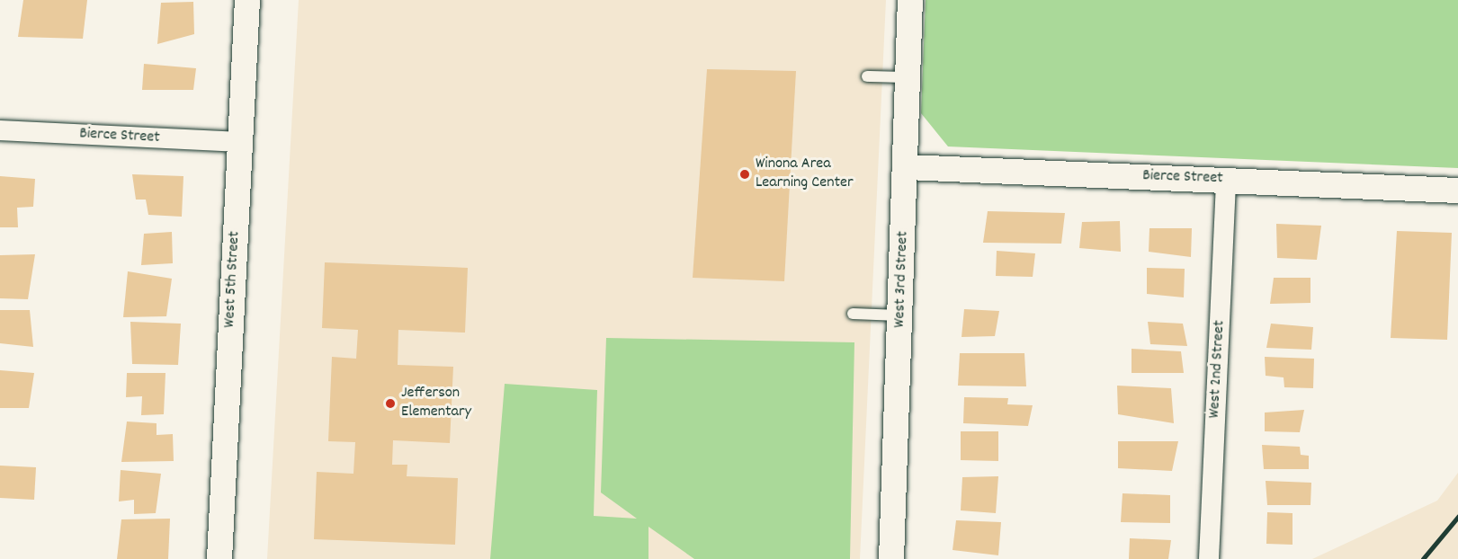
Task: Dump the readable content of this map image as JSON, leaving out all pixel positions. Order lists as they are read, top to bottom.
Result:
{
  "streets": {
    "street": [
      "Bierce Street",
      "West 5th Street",
      "West 3rd Street",
      "West 2nd Street"
    ]
  },
  "crossings": [
    ["Bierce Street", "West 5th Street"],
    ["Bierce Street", "West 3rd Street"],
    ["Bierce Street", "West 2nd Street"]
  ],
  "places": ["Winona Area Learning Center", "Jefferson Elementary"]
}
